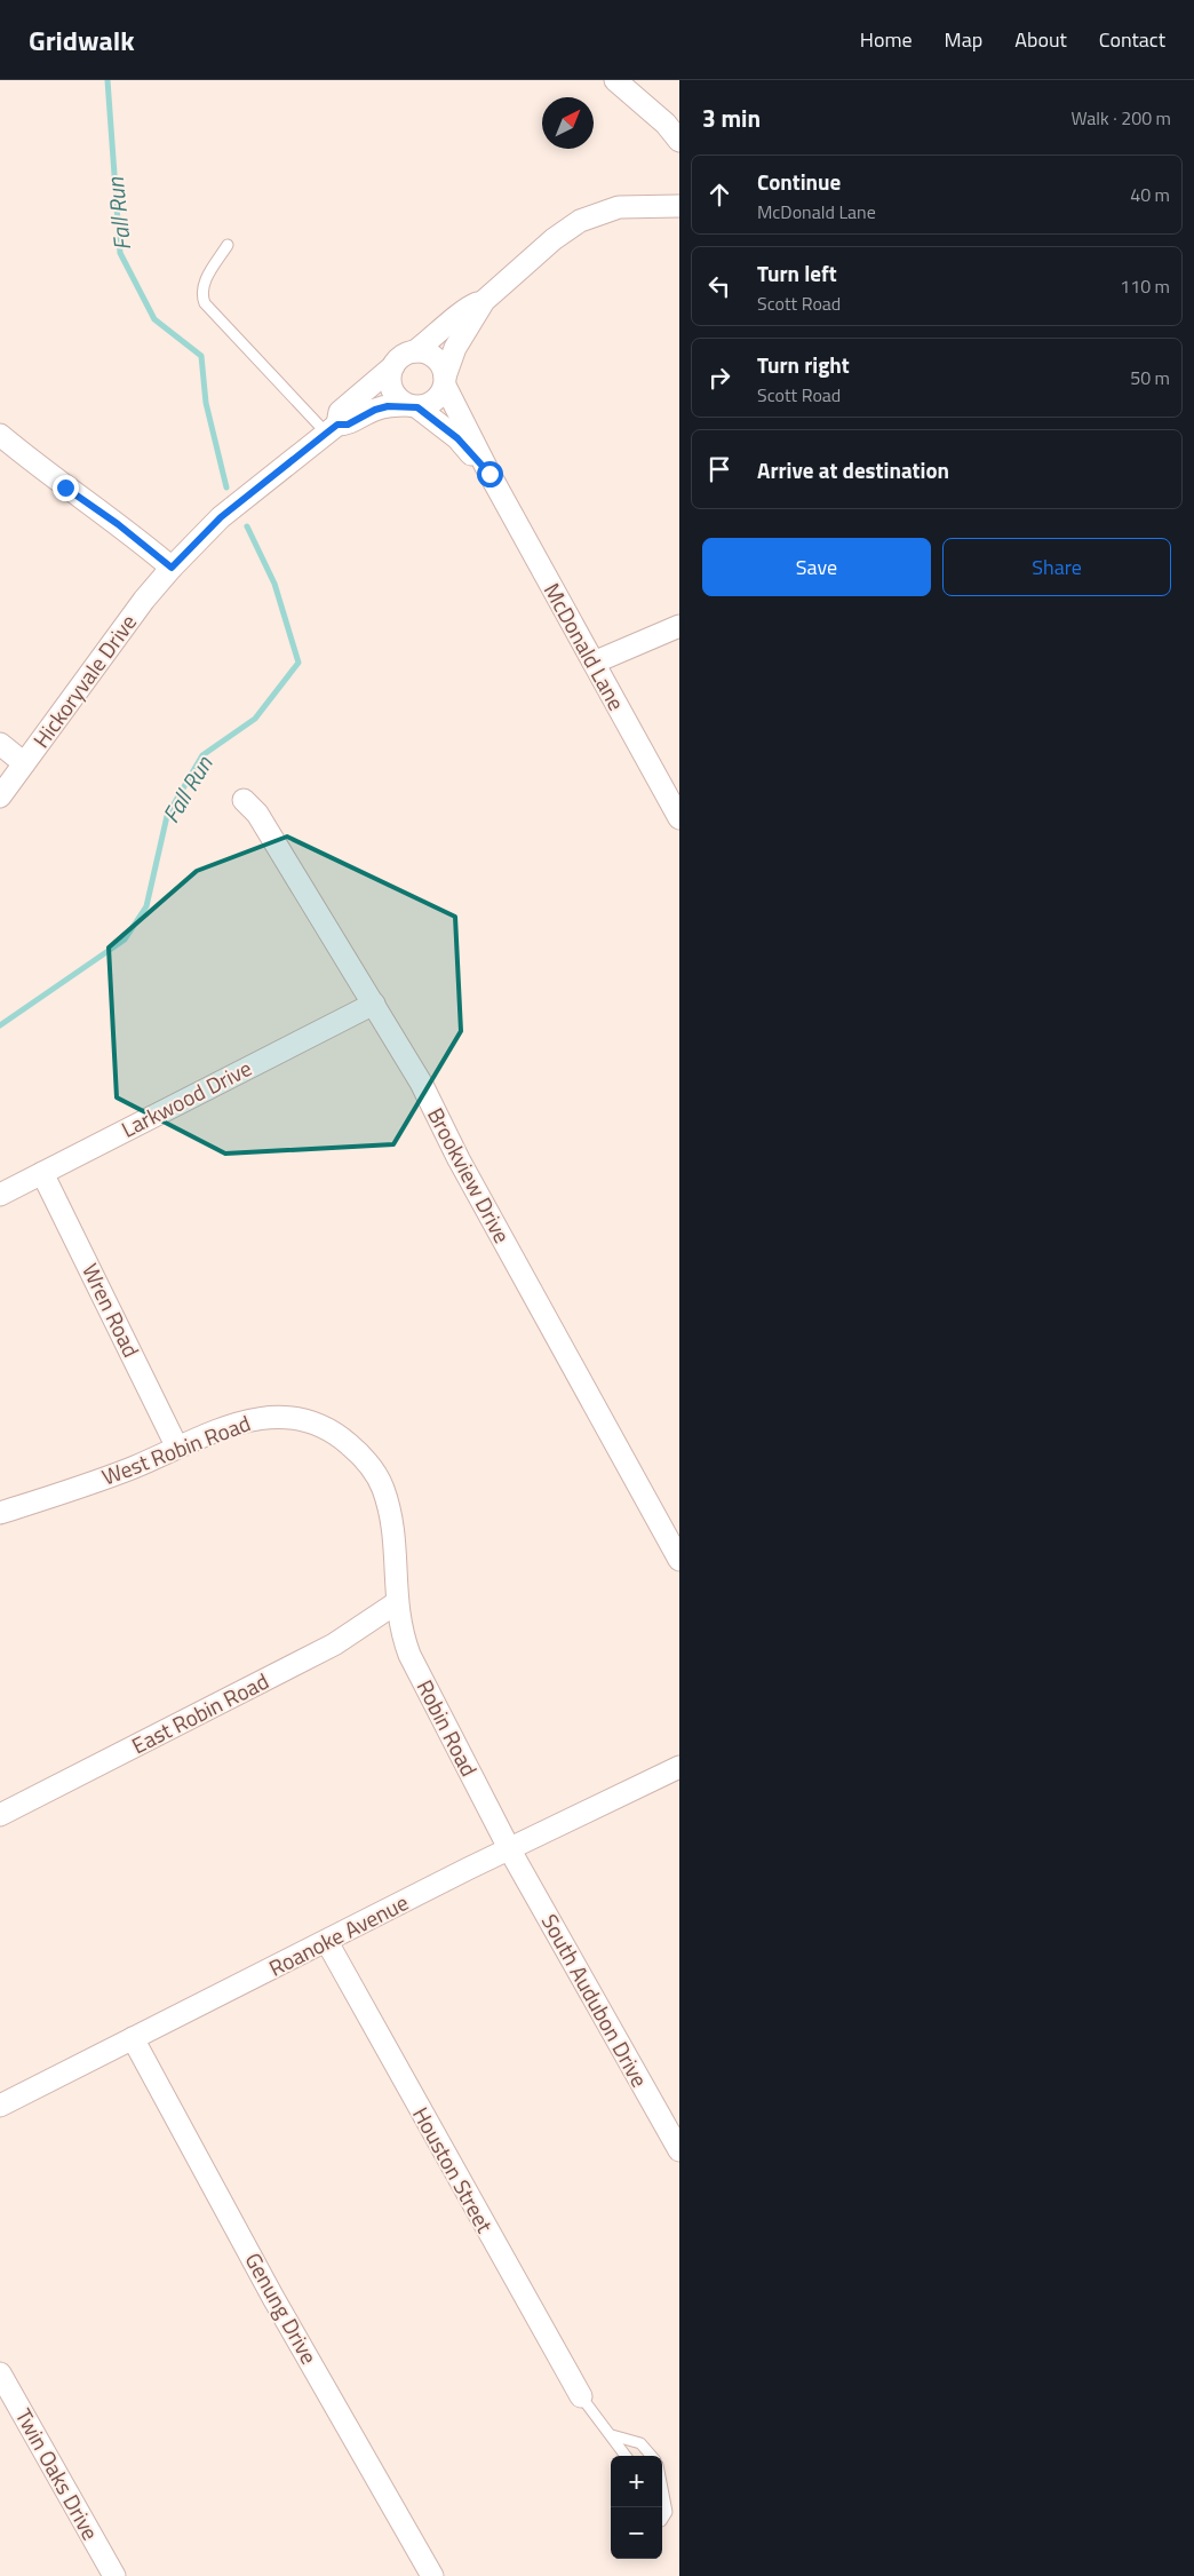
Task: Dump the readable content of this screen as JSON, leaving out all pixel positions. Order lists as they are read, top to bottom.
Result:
{
  "streets": {
    "street": [
      "McDonald Lane",
      "Hickoryvale Drive",
      "Larkwood Drive",
      "Brookview Drive",
      "Wren Road",
      "West Robin Road",
      "East Robin Road",
      "Robin Road",
      "Roanoke Avenue",
      "South Audubon Drive",
      "Houston Street",
      "Genung Drive",
      "Twin Oaks Drive"
    ]
  },
  "crossings": [
    ["Larkwood Drive", "Brookview Drive"],
    ["Larkwood Drive", "Wren Road"],
    ["Wren Road", "West Robin Road"],
    ["West Robin Road", "East Robin Road"],
    ["West Robin Road", "Robin Road"],
    ["East Robin Road", "Robin Road"],
    ["Robin Road", "Roanoke Avenue"],
    ["Robin Road", "South Audubon Drive"],
    ["Roanoke Avenue", "South Audubon Drive"],
    ["Roanoke Avenue", "Houston Street"],
    ["Roanoke Avenue", "Genung Drive"]
  ],
  "water": ["Fall Run"],
  "north": "top right",
  "page": {
    "header": "Gridwalk",
    "nav": [
      "Home",
      "Map",
      "About",
      "Contact"
    ],
    "heading": ["3 min", "Walk · 200 m"],
    "list": [
      ["Continue", "McDonald Lane", "40 m"],
      ["Turn left", "Scott Road", "110 m"],
      ["Turn right", "Scott Road", "50 m"],
      "Arrive at destination"
    ],
    "buttons": ["Save", "Share"],
    "map_buttons": ["+", "−"]
  }
}
